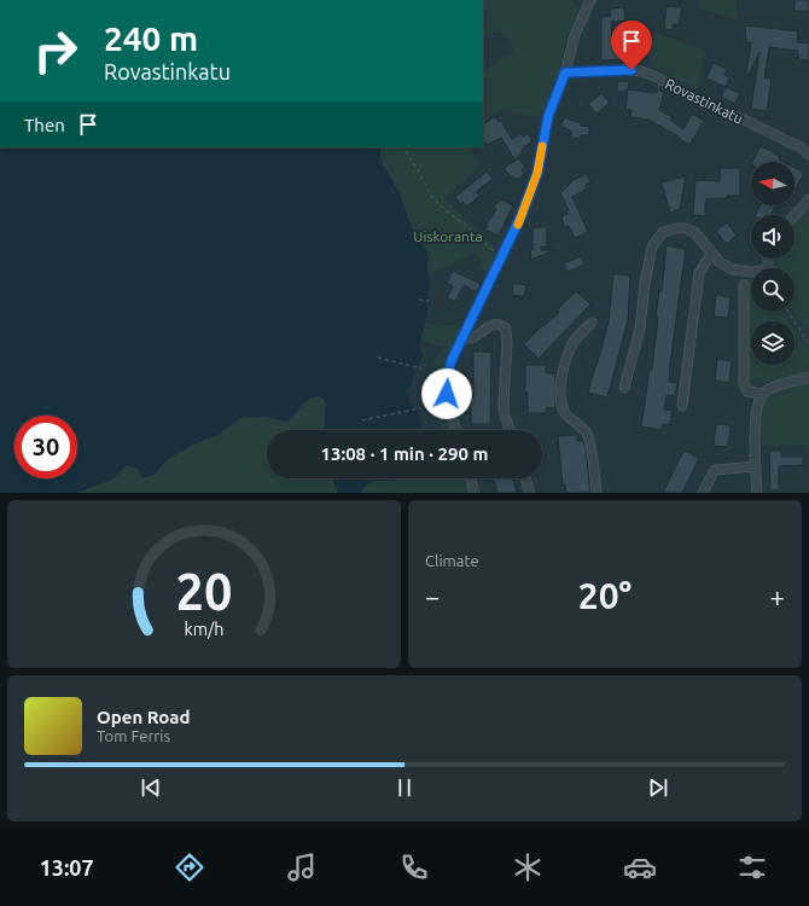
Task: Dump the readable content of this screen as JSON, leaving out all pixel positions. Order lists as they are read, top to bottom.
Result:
{
  "streets": {
    "street": ["Rovastinkatu"]
  },
  "parks": ["Uiskoranta"],
  "north": "left",
  "page": {
    "turn": ["240 m", "Rovastinkatu"],
    "then": "Then",
    "limit": "30",
    "trip": "13:08 · 1 min · 290 m",
    "tile": "Climate",
    "heat": ["−", "20°", "+"],
    "song": ["Open Road", "Tom Ferris"],
    "tabs": "13:07",
    "gauge": ["20", "km/h"]
  }
}
